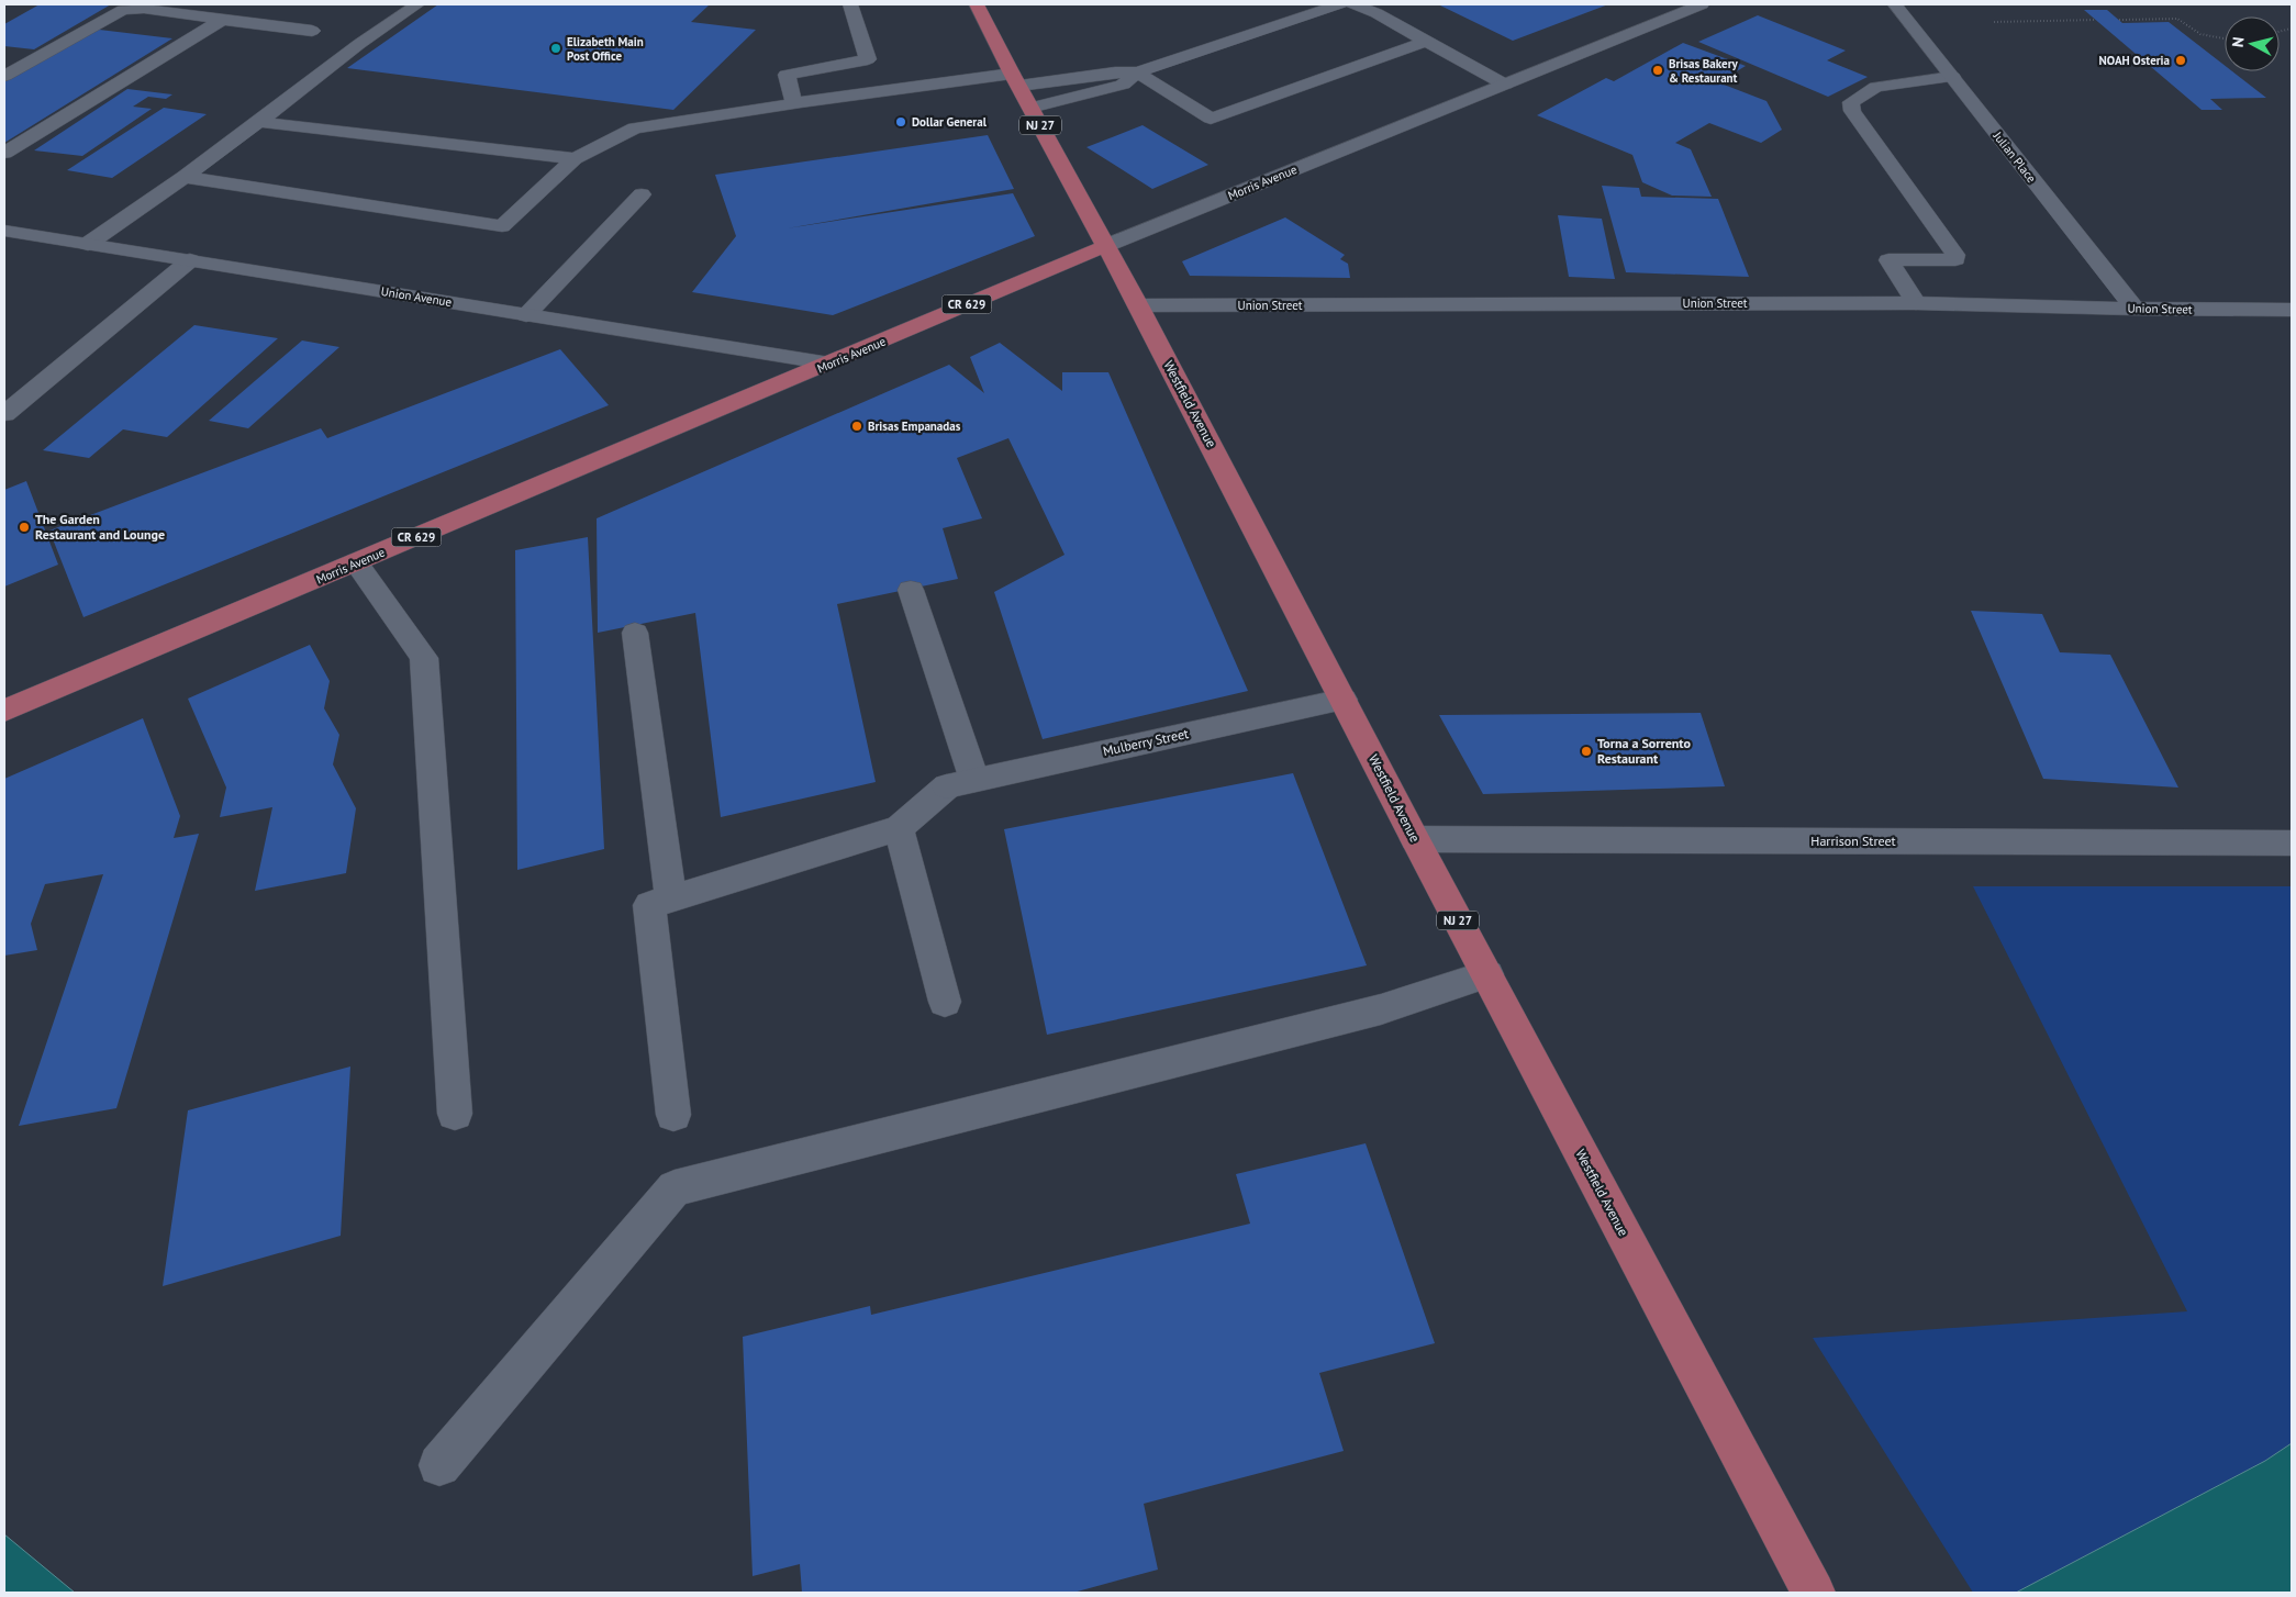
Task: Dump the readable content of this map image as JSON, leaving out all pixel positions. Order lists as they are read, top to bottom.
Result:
{
  "streets": {
    "main road": [
      "NJ 27",
      "Morris Avenue",
      "CR 629",
      "Westfield Avenue"
    ],
    "street": [
      "Julian Place",
      "Union Avenue",
      "Union Street",
      "Mulberry Street",
      "Harrison Street"
    ]
  },
  "crossings": [
    ["Julian Place", "Union Street"],
    ["Morris Avenue", "Union Avenue"],
    ["Morris Avenue", "Westfield Avenue"],
    ["Union Street", "Westfield Avenue"],
    ["Westfield Avenue", "Mulberry Street"],
    ["Westfield Avenue", "Harrison Street"]
  ],
  "places": [
    "Elizabeth Main Post Office",
    "NOAH Osteria",
    "Brisas Bakery & Restaurant",
    "Dollar General",
    "Brisas Empanadas",
    "The Garden Restaurant and Lounge",
    "Torna a Sorrento Restaurant"
  ],
  "north": "left"
}
